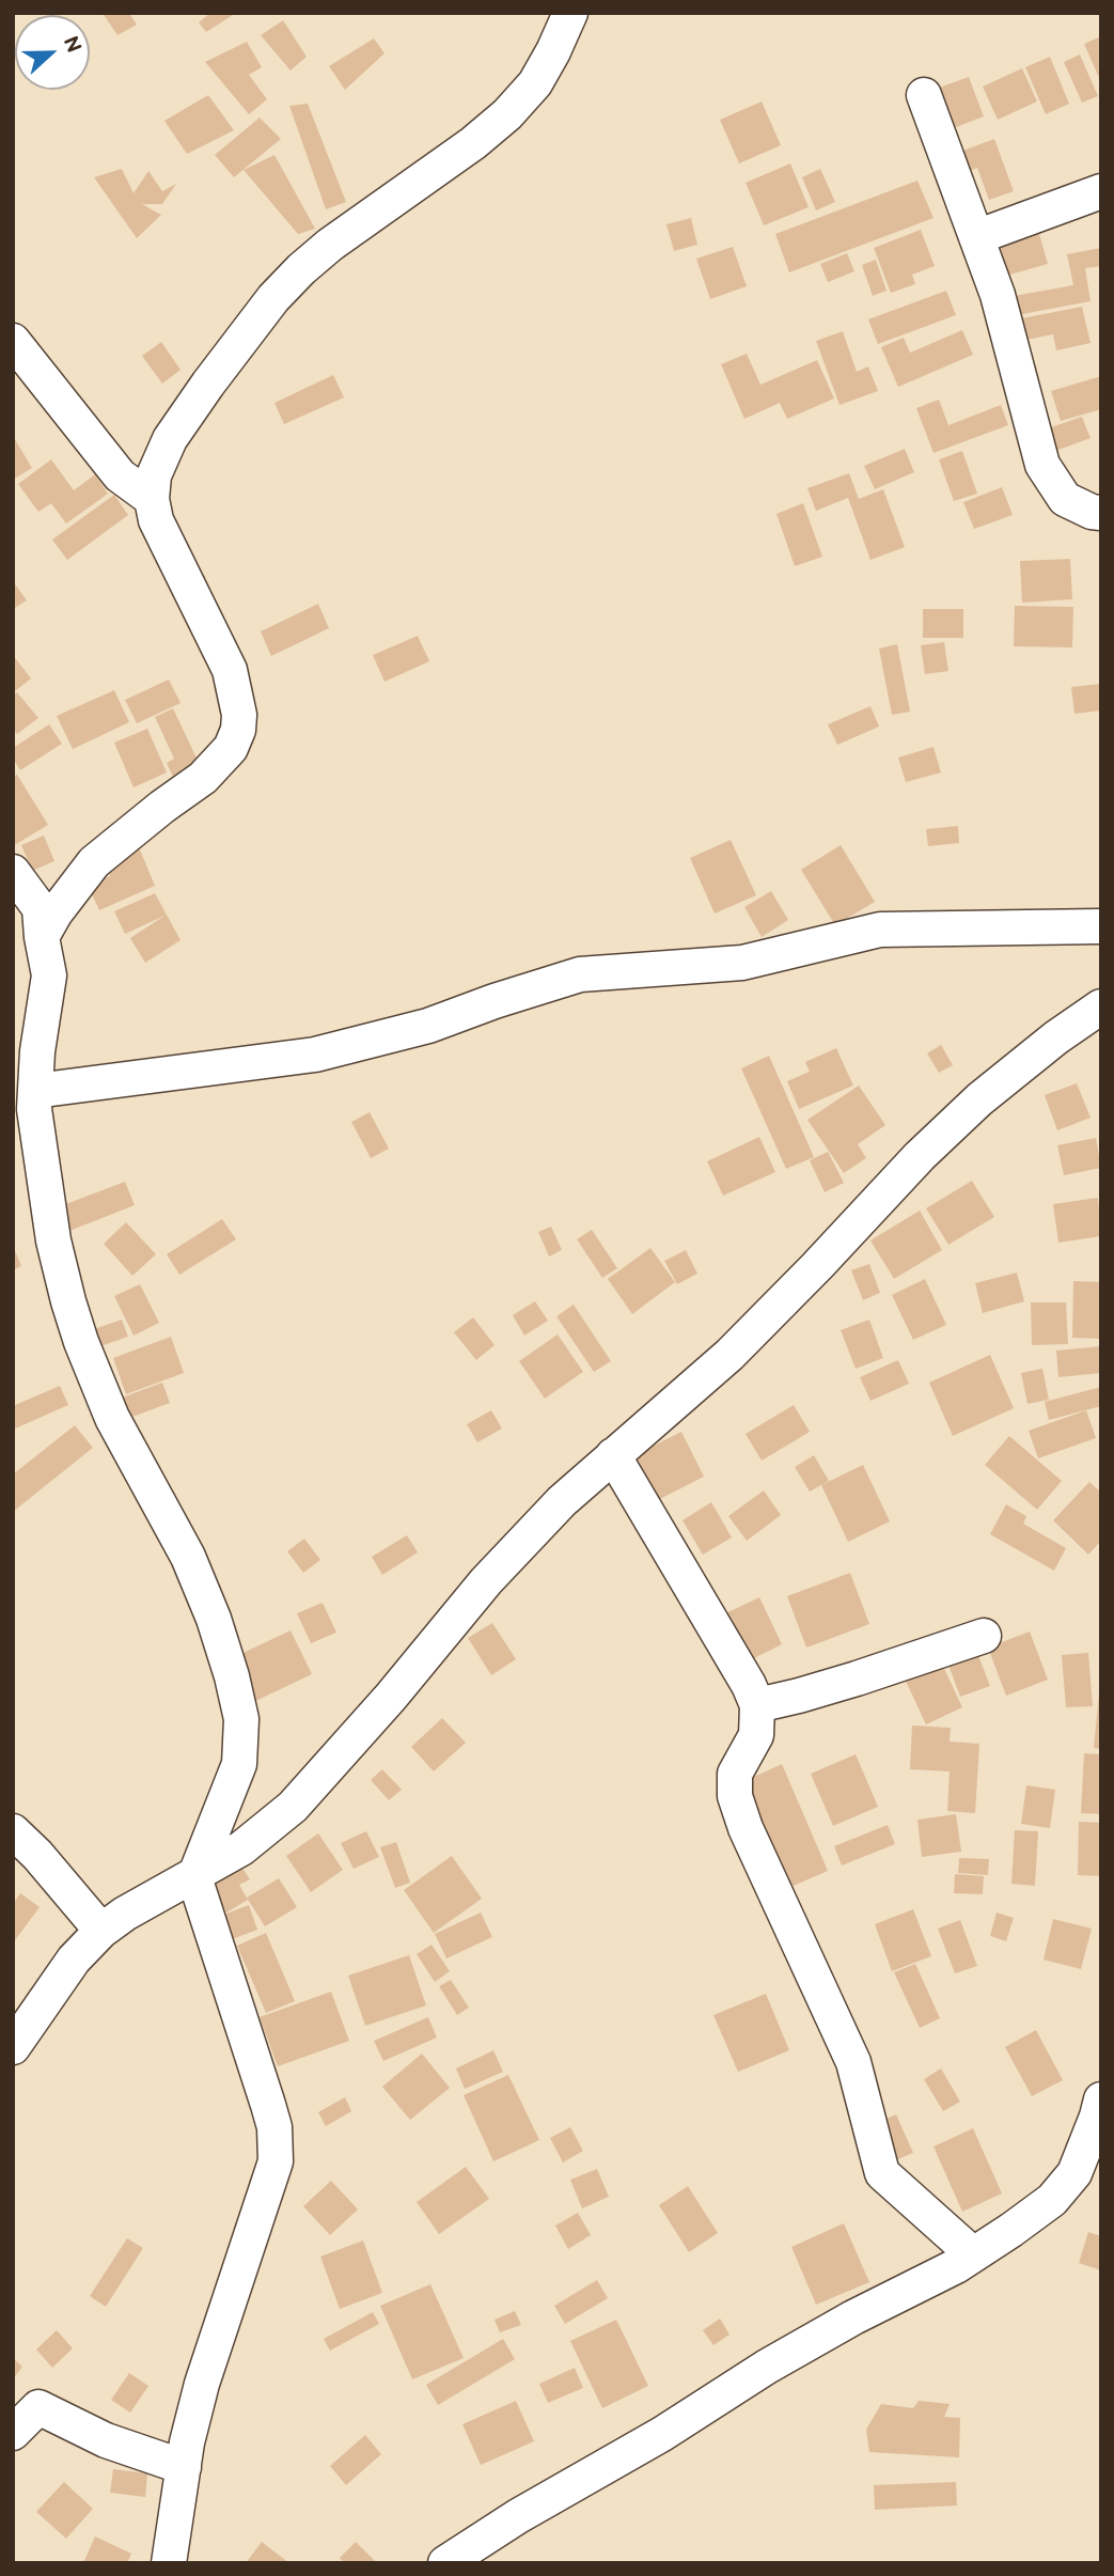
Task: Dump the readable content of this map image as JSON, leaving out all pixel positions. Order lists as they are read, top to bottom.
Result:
{
  "north": "right"
}
